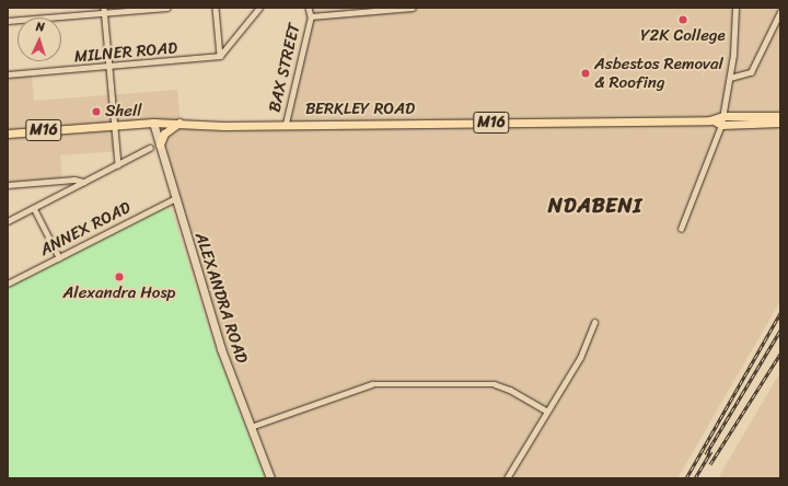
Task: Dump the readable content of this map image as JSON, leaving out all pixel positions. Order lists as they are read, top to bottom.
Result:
{
  "streets": {
    "main road": ["BERKLEY ROAD", "M16"],
    "street": [
      "MILNER ROAD",
      "BAX STREET",
      "ANNEX ROAD",
      "ALEXANDRA ROAD"
    ]
  },
  "crossings": [
    ["BAX STREET", "BERKLEY ROAD"],
    ["BERKLEY ROAD", "ALEXANDRA ROAD"],
    ["ANNEX ROAD", "ALEXANDRA ROAD"]
  ],
  "districts": ["NDABENI"],
  "places": [
    "Y2K College",
    "Asbestos Removal & Roofing",
    "Shell",
    "Alexandra Hosp"
  ],
  "north": "top"
}
